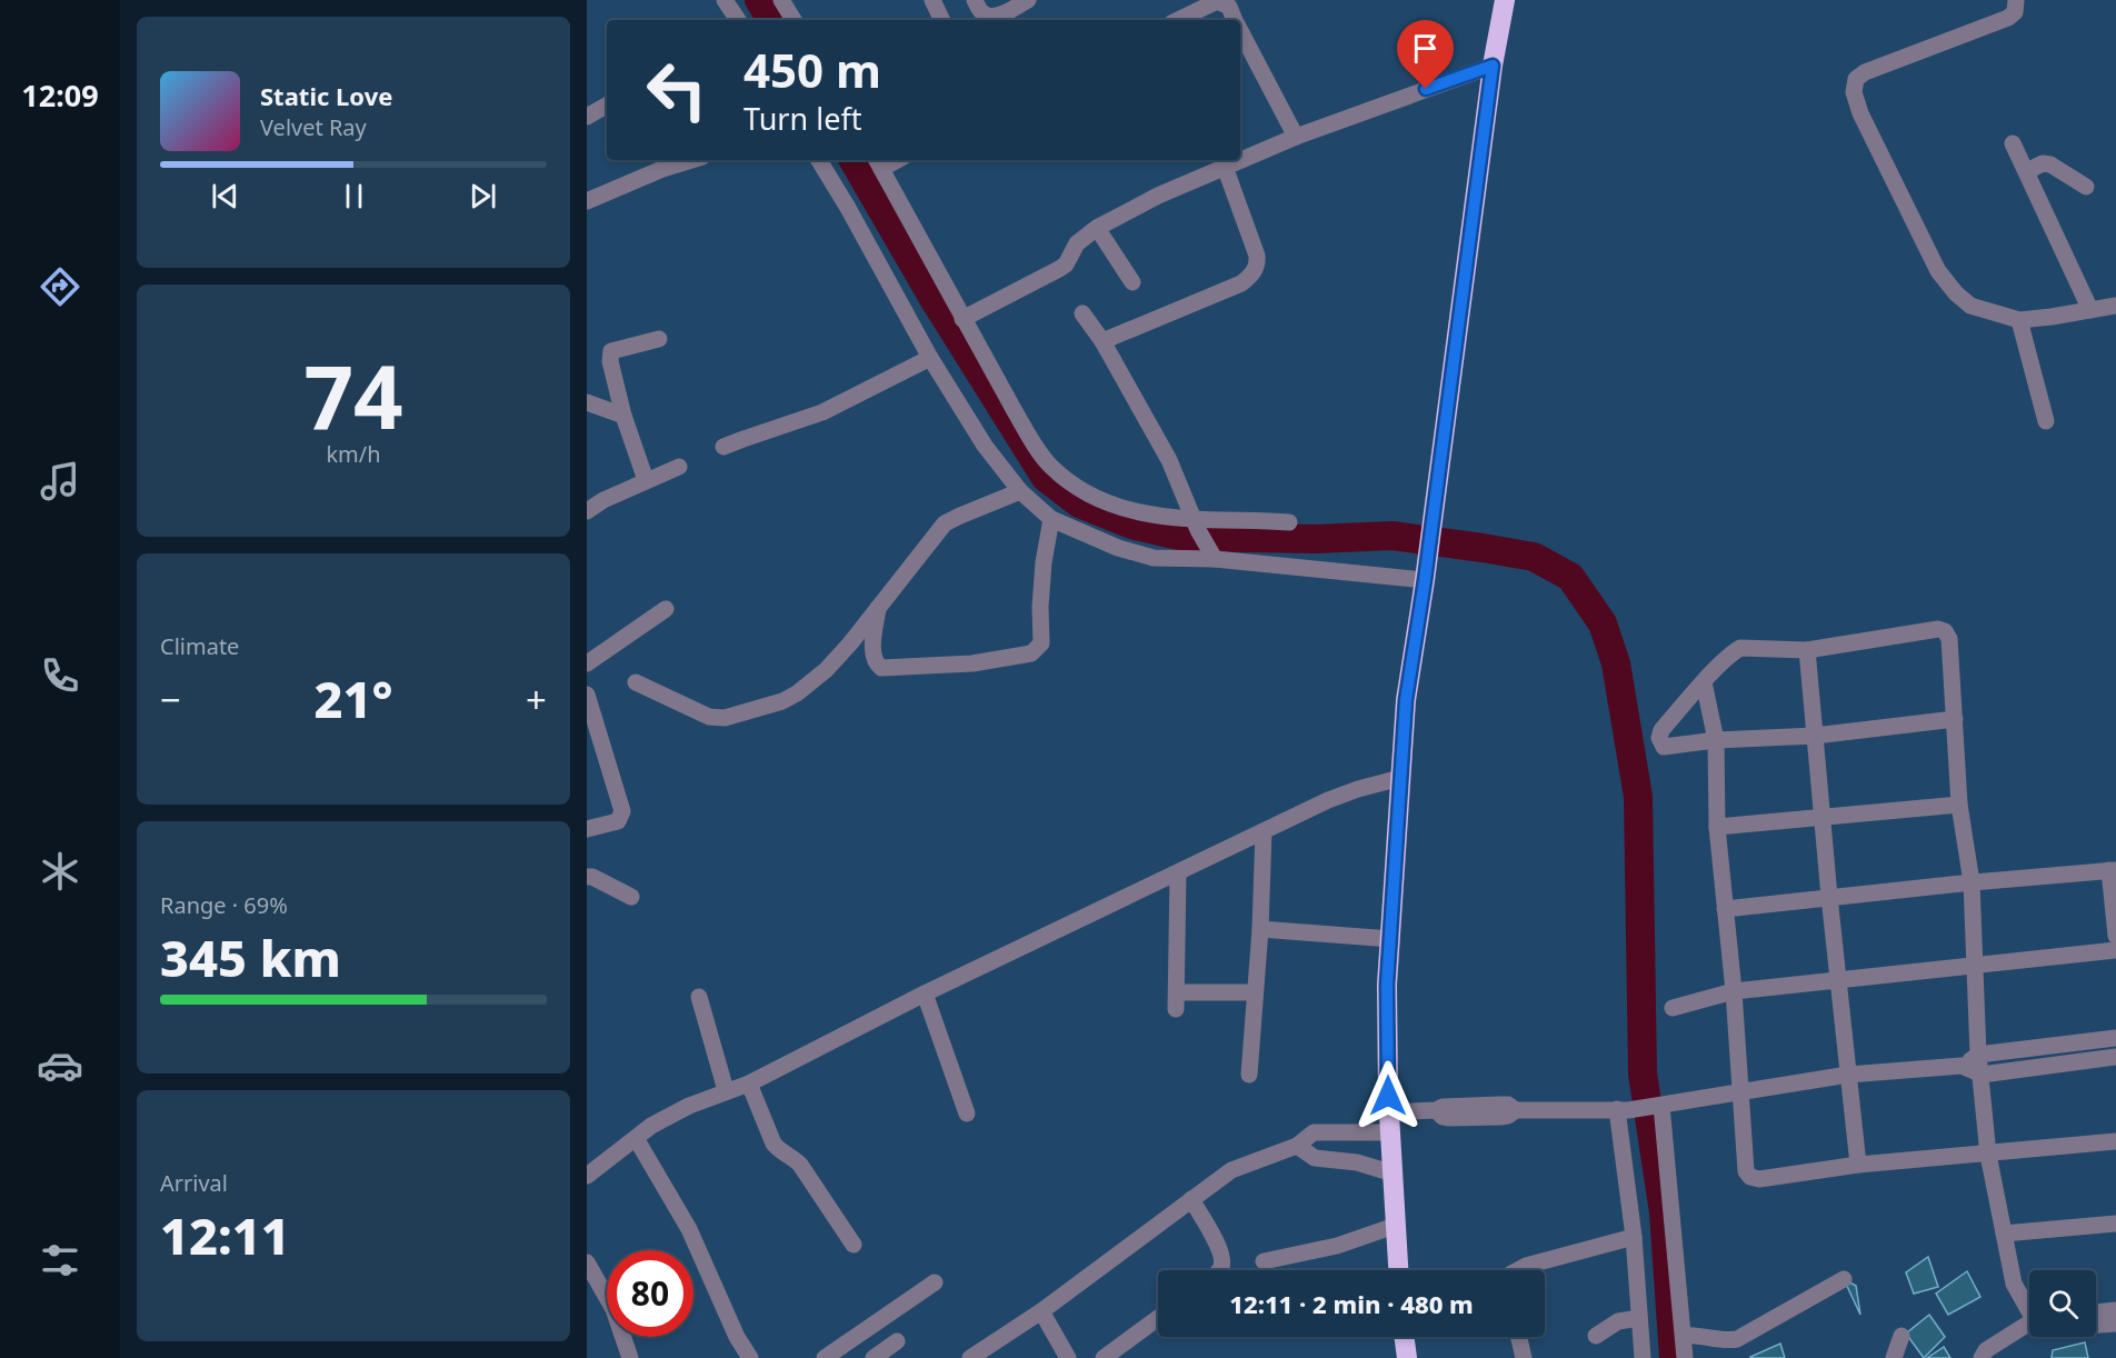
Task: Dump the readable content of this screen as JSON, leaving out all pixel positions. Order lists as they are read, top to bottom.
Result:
{
  "page": {
    "tabs": "12:09",
    "turn": ["450 m", "Turn left"],
    "song": ["Static Love", "Velvet Ray"],
    "tile": [
      ["74", "km/h"],
      "Climate",
      ["Range · 69%", "345 km"],
      ["Arrival", "12:11"]
    ],
    "heat": ["−", "21°", "+"],
    "limit": "80",
    "trip": "12:11 · 2 min · 480 m"
  }
}
